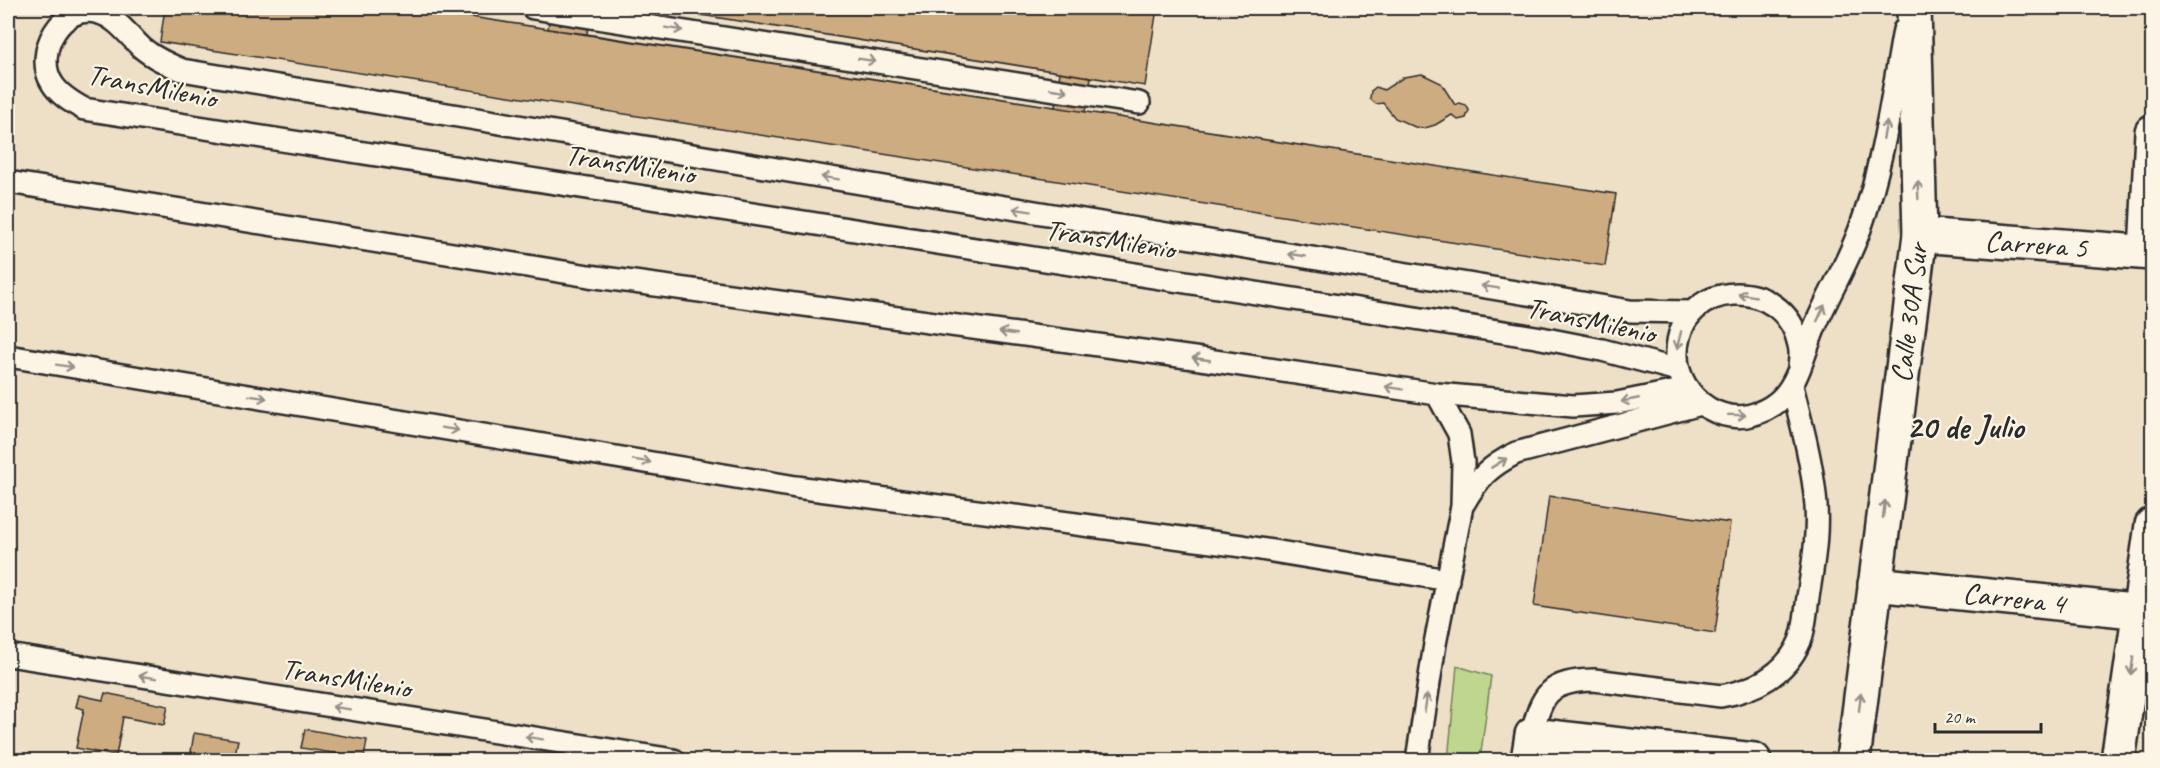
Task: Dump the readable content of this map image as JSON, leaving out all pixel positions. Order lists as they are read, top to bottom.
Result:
{
  "streets": {
    "street": ["Carrera 5", "Calle 30A Sur", "Carrera 4"],
    "lane": ["TransMilenio"]
  },
  "crossings": [
    ["Carrera 5", "Calle 30A Sur"],
    ["Calle 30A Sur", "Carrera 4"]
  ],
  "districts": ["20 de Julio"],
  "scale_bar": "20 m"
}
